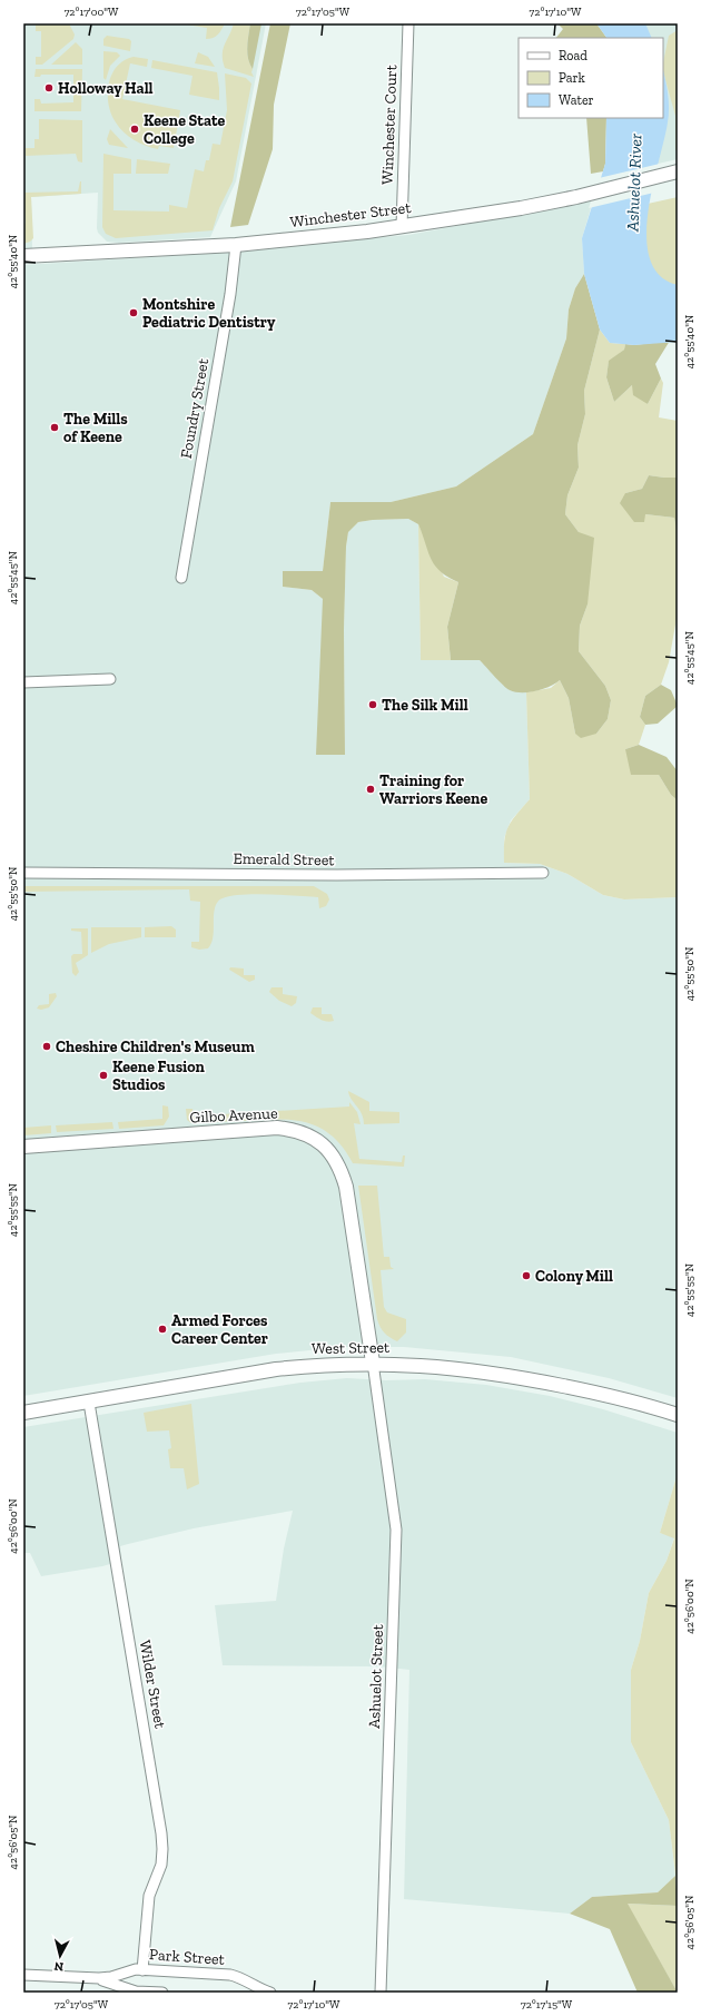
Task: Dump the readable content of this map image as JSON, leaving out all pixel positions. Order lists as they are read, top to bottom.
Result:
{
  "streets": {
    "street": [
      "Winchester Court",
      "Winchester Street",
      "Foundry Street",
      "Emerald Street",
      "Gilbo Avenue",
      "West Street",
      "Ashuelot Street",
      "Wilder Street",
      "Park Street"
    ]
  },
  "crossings": [
    ["Winchester Court", "Winchester Street"],
    ["Winchester Street", "Foundry Street"],
    ["Gilbo Avenue", "West Street"],
    ["Gilbo Avenue", "Ashuelot Street"],
    ["West Street", "Ashuelot Street"],
    ["West Street", "Wilder Street"],
    ["Wilder Street", "Park Street"]
  ],
  "water": ["Ashuelot River"],
  "places": [
    "Holloway Hall",
    "Keene State College",
    "Montshire Pediatric Dentistry",
    "The Mills of Keene",
    "The Silk Mill",
    "Training for Warriors Keene",
    "Cheshire Children's Museum",
    "Keene Fusion Studios",
    "Colony Mill",
    "Armed Forces Career Center"
  ],
  "legend": ["Road", "Park", "Water"],
  "north": "bottom",
  "coordinates": [
    "72°17'00\"W",
    "72°17'05\"W",
    "72°17'10\"W",
    "42°55'40\"N",
    "42°55'45\"N",
    "42°55'50\"N",
    "42°55'55\"N",
    "42°56'00\"N",
    "42°56'05\"N",
    "72°17'15\"W"
  ]
}
